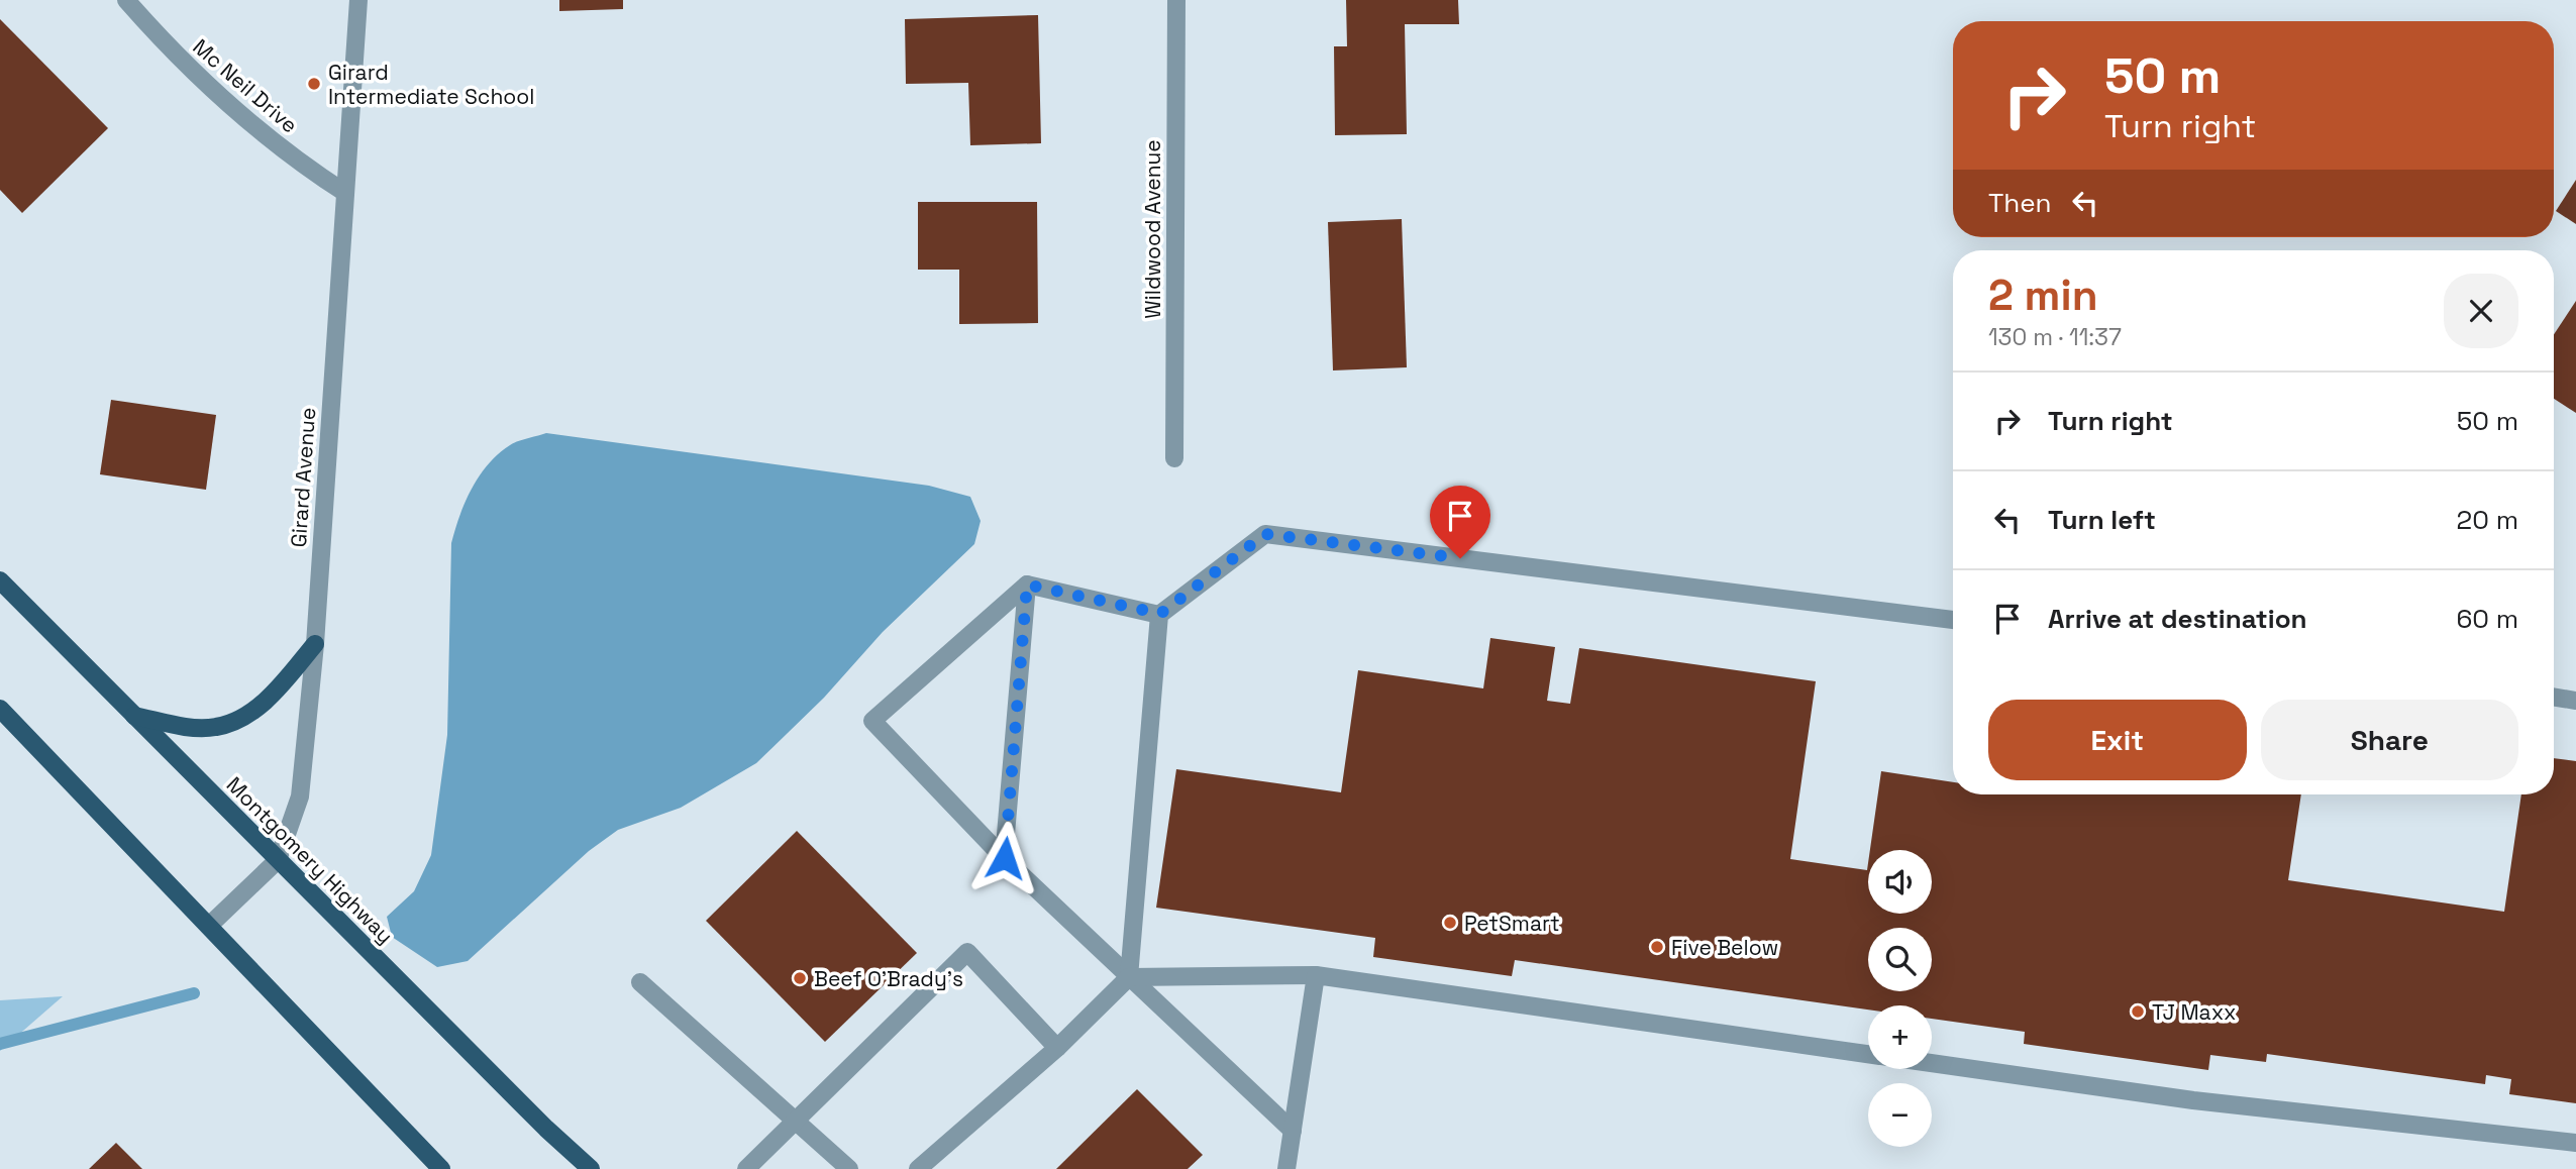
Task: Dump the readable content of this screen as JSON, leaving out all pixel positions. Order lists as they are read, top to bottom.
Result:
{
  "streets": {
    "main road": ["Montgomery Highway"],
    "street": ["Mc Neil Drive", "Wildwood Avenue", "Girard Avenue"]
  },
  "crossings": [
    ["Mc Neil Drive", "Girard Avenue"],
    ["Girard Avenue", "Montgomery Highway"]
  ],
  "places": [
    "Girard Intermediate School",
    "PetSmart",
    "Five Below",
    "Beef O'Brady's",
    "TJ Maxx"
  ],
  "page": {
    "turn": ["50 m", "Turn right"],
    "then": "Then",
    "heading": ["2 min", "130 m · 11:37"],
    "list": [
      {
        "name": "Turn right",
        "value": "50 m"
      },
      {
        "name": "Turn left",
        "value": "20 m"
      },
      {
        "name": "Arrive at destination",
        "value": "60 m"
      }
    ],
    "buttons": ["Exit", "Share"],
    "map_buttons": ["+", "−"]
  }
}
